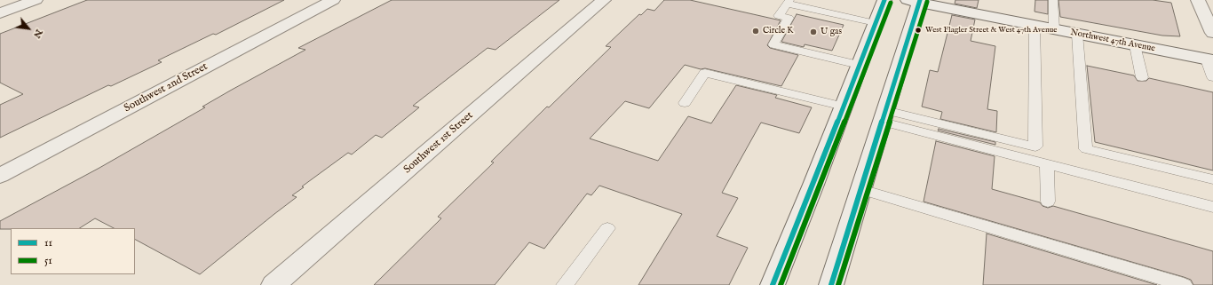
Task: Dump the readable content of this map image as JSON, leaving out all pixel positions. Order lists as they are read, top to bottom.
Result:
{
  "streets": {
    "street": ["Northwest 47th Avenue", "Southwest 2nd Street", "Southwest 1st Street"]
  },
  "places": ["West Flagler Street & West 47th Avenue", "Circle K", "U gas"],
  "lines": ["transit line 11", "transit line 51"],
  "legend": ["11", "51"],
  "north": "bottom right"
}
